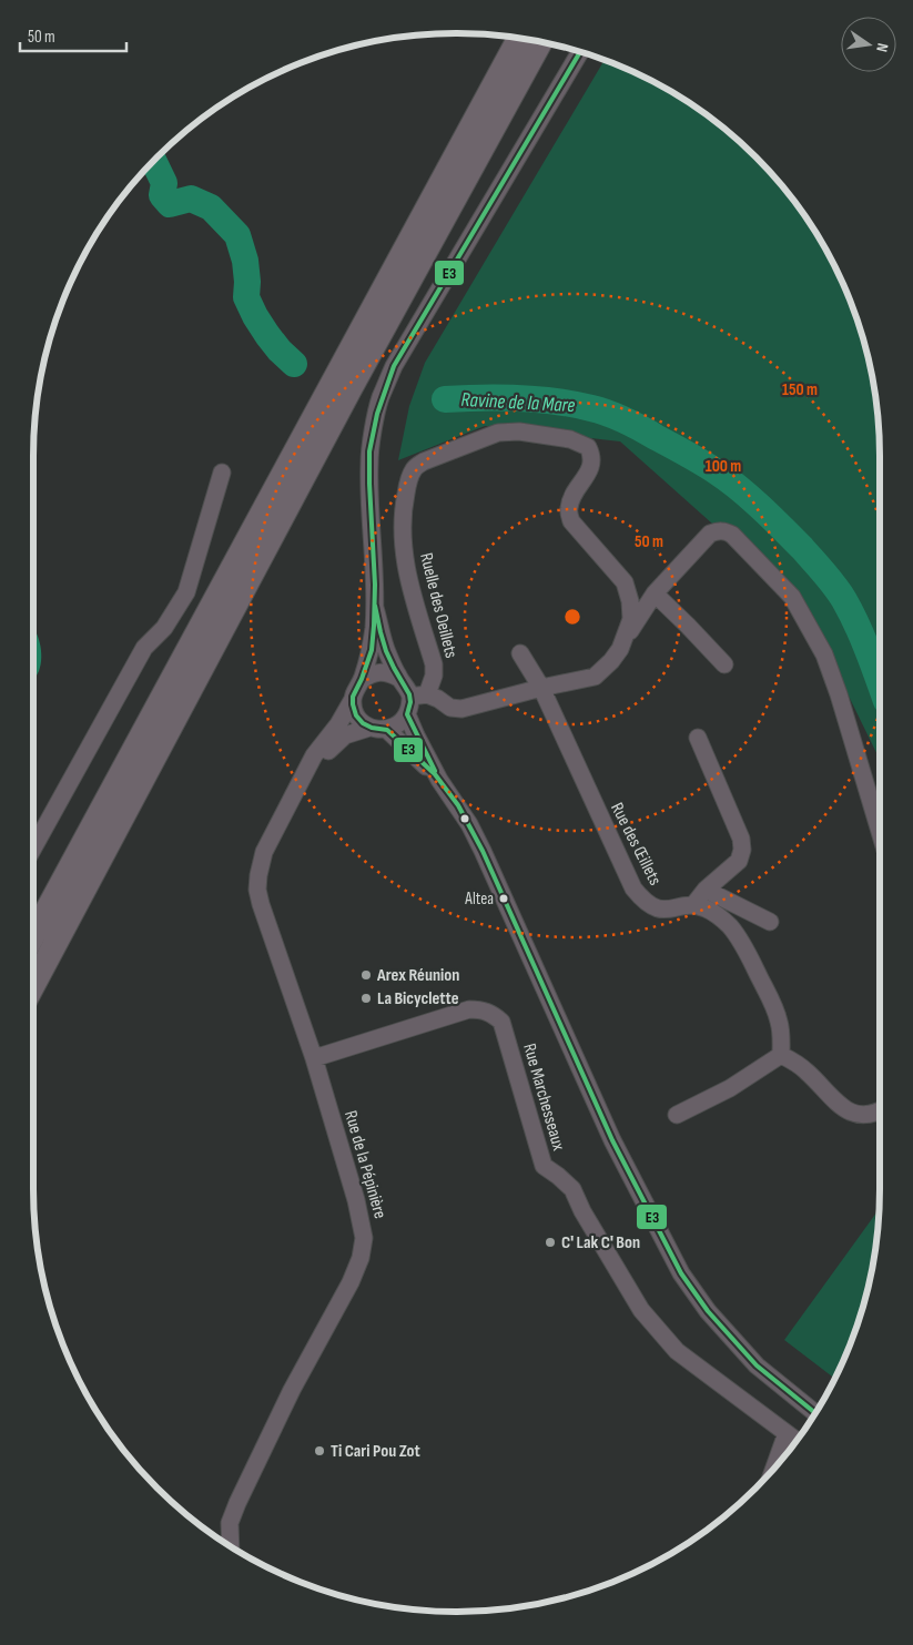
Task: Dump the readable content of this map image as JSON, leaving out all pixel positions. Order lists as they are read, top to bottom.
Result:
{
  "streets": {
    "street": [
      "Ruelle des Oeillets",
      "Rue des Œillets",
      "Rue Marchesseaux",
      "Rue de la Pépinière"
    ]
  },
  "crossings": [
    ["Ruelle des Oeillets", "Rue des Œillets"],
    ["Rue Marchesseaux", "Rue de la Pépinière"]
  ],
  "water": ["Ravine de la Mare"],
  "places": [
    "Altea",
    "Arex Réunion",
    "La Bicyclette",
    "C' Lak C' Bon",
    "Ti Cari Pou Zot"
  ],
  "lines": ["transit line E3"],
  "scale_bar": "50 m",
  "north": "right",
  "rings": ["150 m", "100 m", "50 m"]
}
